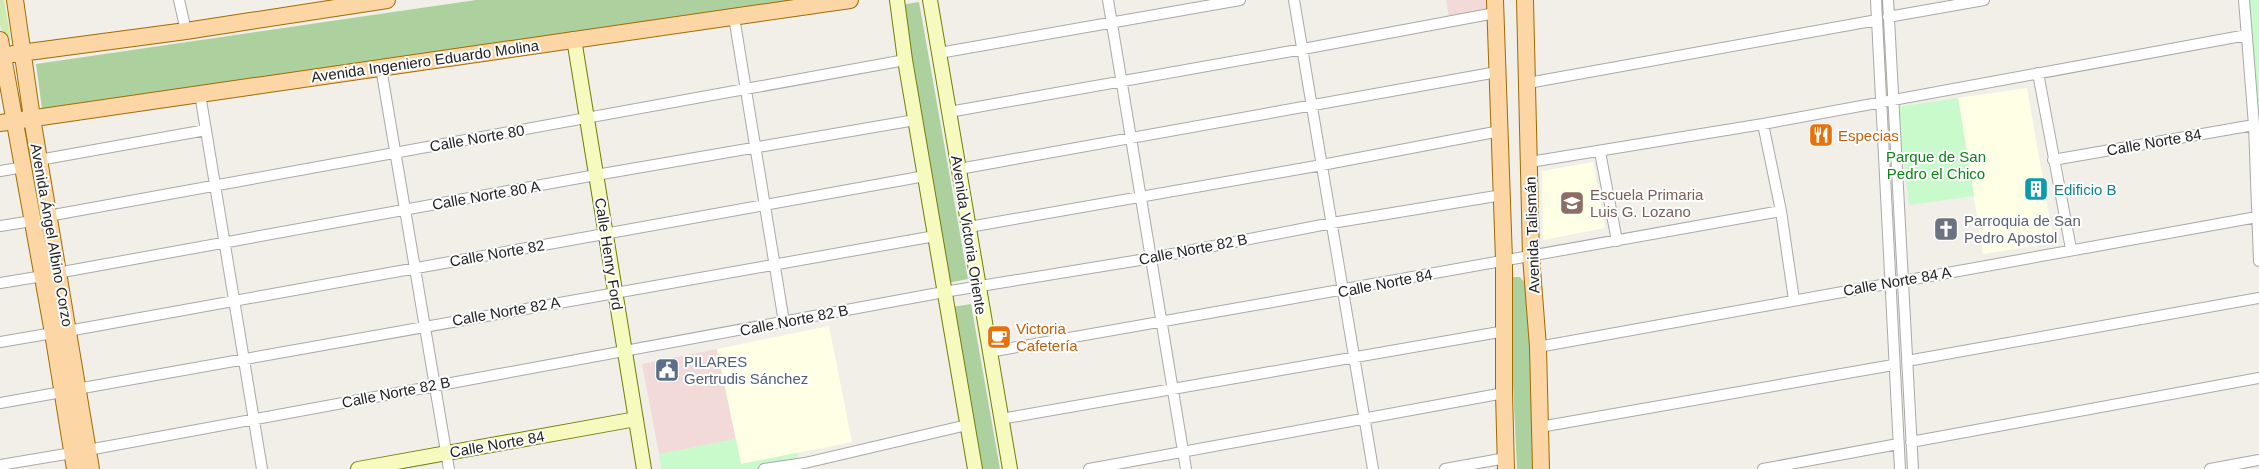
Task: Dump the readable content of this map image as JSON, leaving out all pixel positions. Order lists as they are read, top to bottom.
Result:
{
  "streets": {
    "main road": ["Avenida Ingeniero Eduardo Molina", "Avenida Ángel Albino Corzo", "Avenida Talismán"],
    "street": [
      "Calle Norte 80",
      "Calle Norte 84",
      "Calle Norte 80 A",
      "Avenida Victoria Oriente",
      "Calle Norte 82 B",
      "Calle Norte 82",
      "Calle Henry Ford",
      "Calle Norte 84 A",
      "Calle Norte 82 A"
    ]
  },
  "crossings": [
    ["Avenida Ingeniero Eduardo Molina", "Avenida Ángel Albino Corzo"],
    ["Avenida Ingeniero Eduardo Molina", "Calle Henry Ford"],
    ["Calle Norte 80", "Avenida Ángel Albino Corzo"],
    ["Calle Norte 80", "Calle Henry Ford"],
    ["Calle Norte 84", "Avenida Victoria Oriente"],
    ["Calle Norte 84", "Avenida Talismán"],
    ["Calle Norte 84", "Calle Henry Ford"],
    ["Calle Norte 80 A", "Avenida Ángel Albino Corzo"],
    ["Calle Norte 80 A", "Calle Henry Ford"],
    ["Avenida Ángel Albino Corzo", "Calle Norte 82 B"],
    ["Avenida Ángel Albino Corzo", "Calle Norte 82"],
    ["Avenida Ángel Albino Corzo", "Calle Norte 82 A"],
    ["Avenida Victoria Oriente", "Calle Norte 82 B"],
    ["Avenida Talismán", "Calle Norte 82 B"],
    ["Avenida Talismán", "Calle Norte 84 A"],
    ["Calle Norte 82 B", "Calle Henry Ford"],
    ["Calle Norte 82", "Calle Henry Ford"],
    ["Calle Henry Ford", "Calle Norte 82 A"]
  ],
  "parks": ["Parque de San Pedro el Chico"],
  "places": {
    "restaurant": ["Especias"],
    "building": ["Edificio B"],
    "school or university": ["Escuela Primaria Luis G. Lozano"],
    "church": ["Parroquia de San Pedro Apostol"],
    "cafe": ["Victoria Cafetería"],
    "public building": ["PILARES Gertrudis Sánchez"]
  }
}
